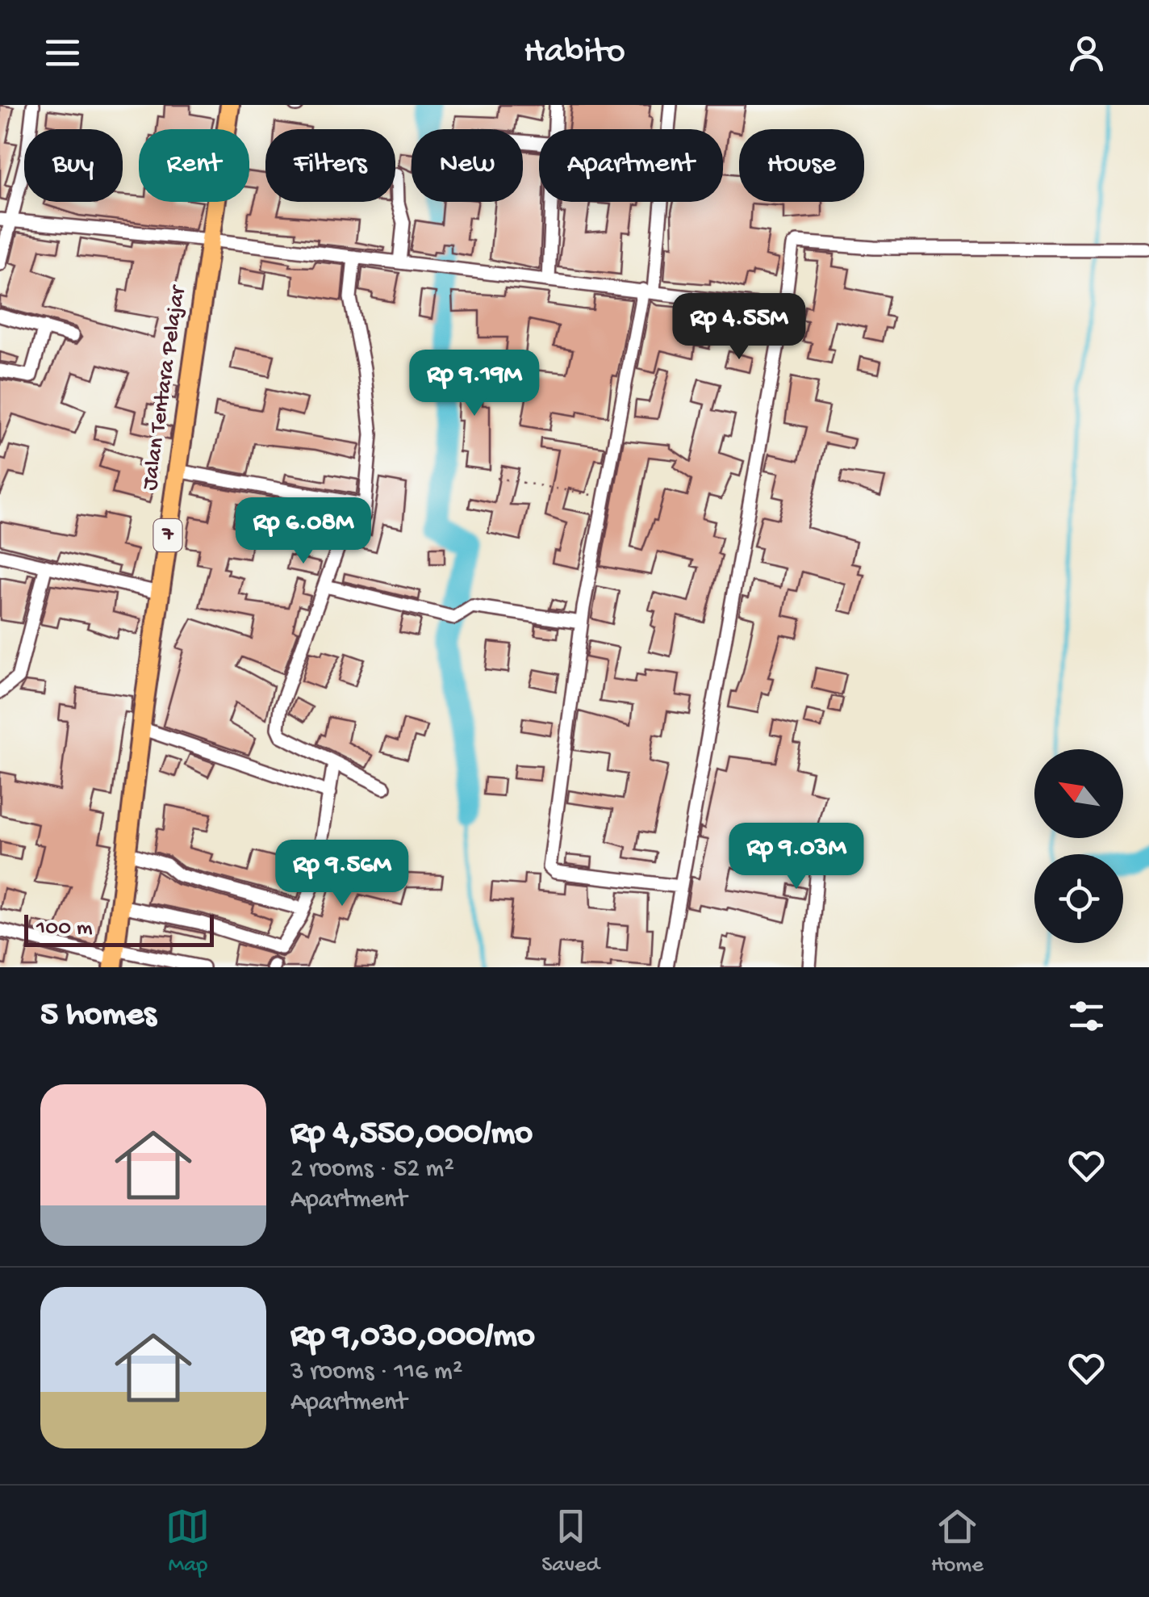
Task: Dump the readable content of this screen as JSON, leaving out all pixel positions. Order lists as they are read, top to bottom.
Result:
{
  "streets": {
    "highway": ["Jalan Tentara Pelajar", "7"]
  },
  "scale_bar": "100 m",
  "north": "top left",
  "page": {
    "header": "Habito",
    "chip": [
      "Buy",
      "Rent",
      "Filters",
      "New",
      "Apartment",
      "House"
    ],
    "price": [
      "Rp 4.55M",
      "Rp 9.19M",
      "Rp 6.08M",
      "Rp 9.03M",
      "Rp 9.56M"
    ],
    "scale": "100 m",
    "heading": "5 homes",
    "list": [
      {
        "name": "Rp 4,550,000/mo",
        "note": "2 rooms · 52 m² · Apartment"
      },
      {
        "name": "Rp 9,030,000/mo",
        "note": "3 rooms · 116 m² · Apartment"
      }
    ],
    "tabs": ["Map", "Saved", "Home"]
  }
}
